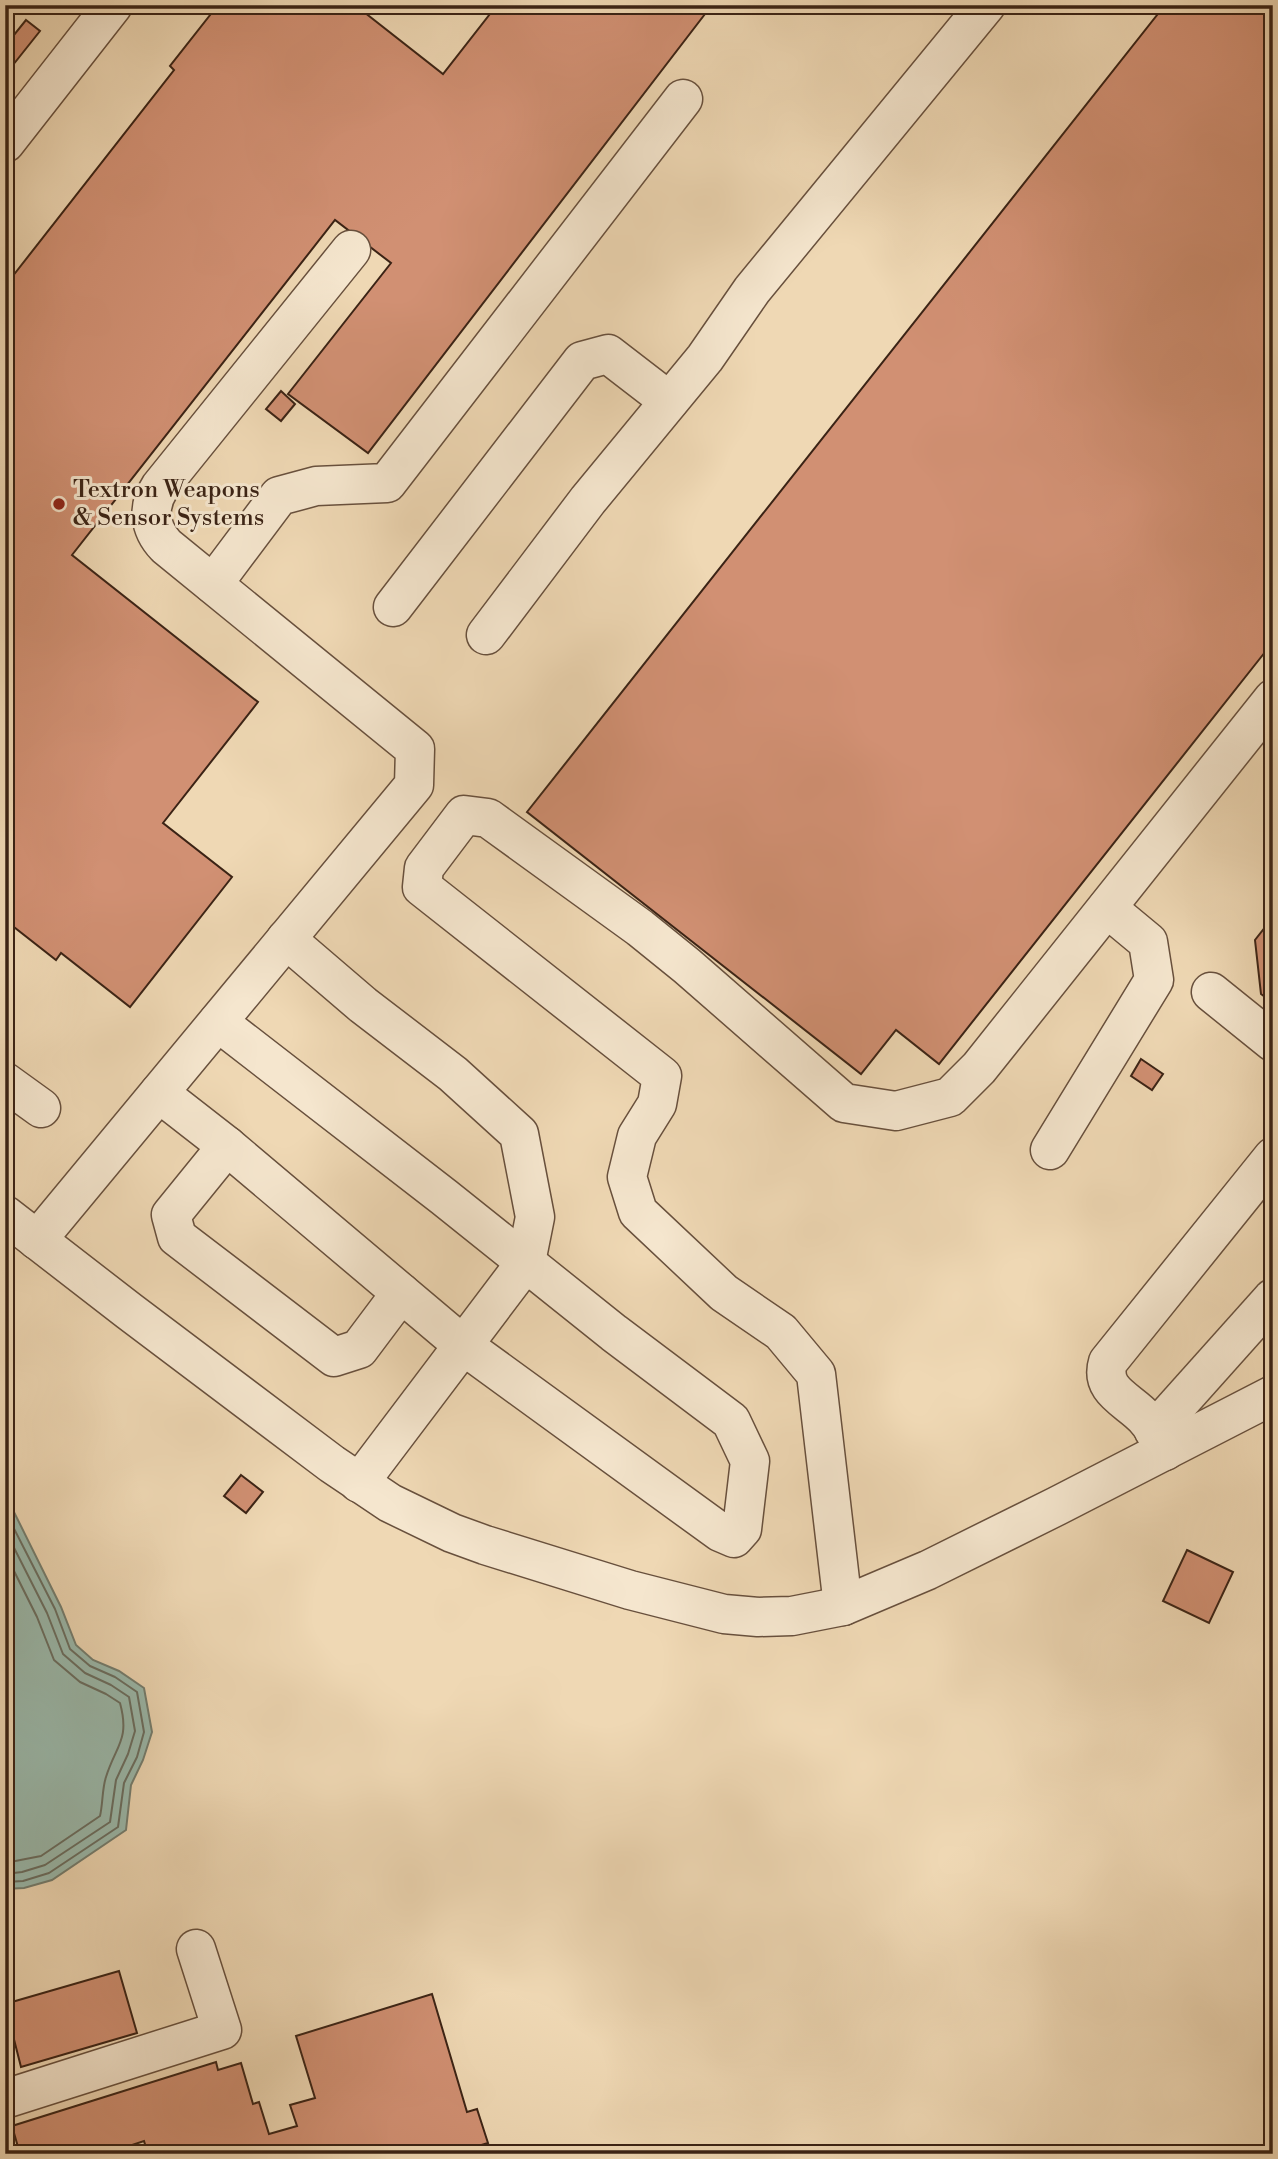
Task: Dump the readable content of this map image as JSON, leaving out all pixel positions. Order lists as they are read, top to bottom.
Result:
{
  "places": ["Textron Weapons & Sensor Systems"]
}
